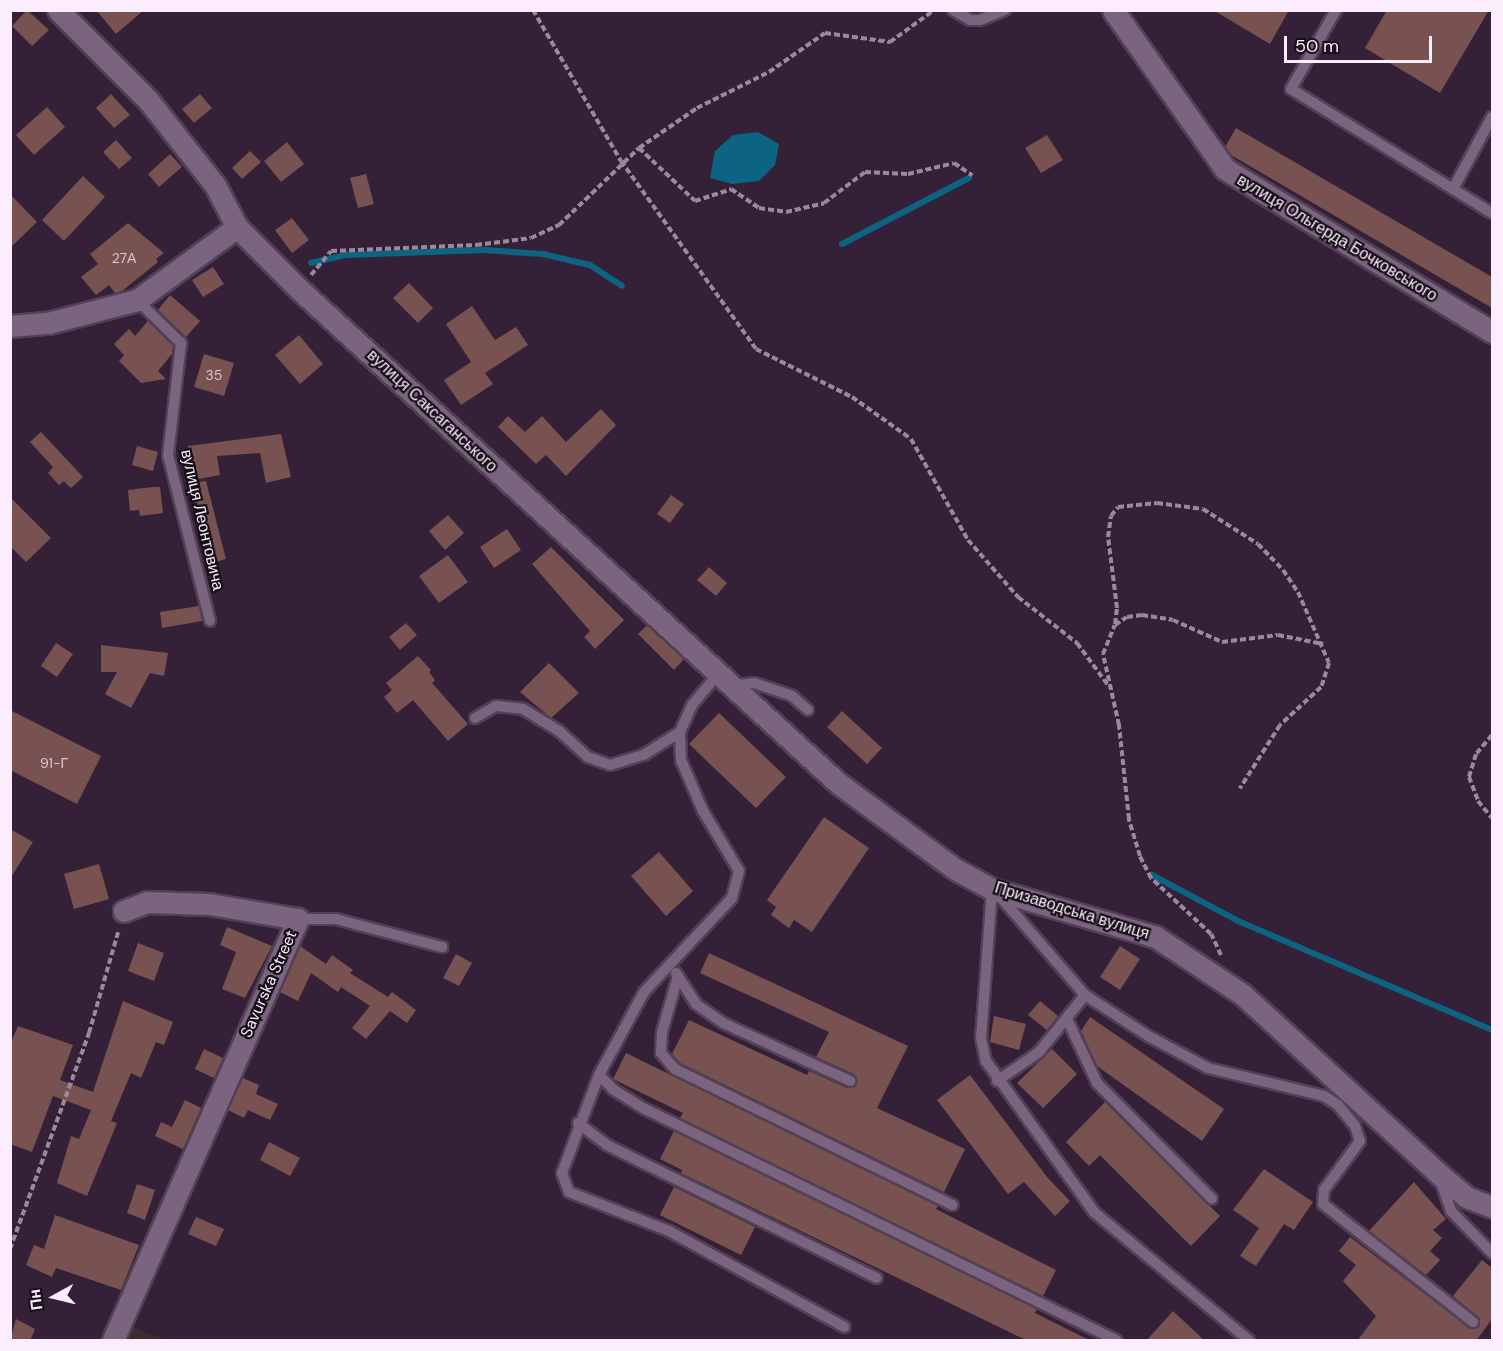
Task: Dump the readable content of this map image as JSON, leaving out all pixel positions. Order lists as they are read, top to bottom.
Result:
{
  "streets": {
    "street": [
      "вулиця Ольгерда Бочковського",
      "вулиця Саксаганського",
      "Призаводська вулиця",
      "Savurska Street"
    ],
    "lane": ["вулиця Леонтовича"]
  },
  "crossings": [
    ["вулиця Саксаганського", "Призаводська вулиця"]
  ],
  "house_numbers": ["27А", "35", "91-Г"],
  "scale_bar": "50 m",
  "north": "left"
}
